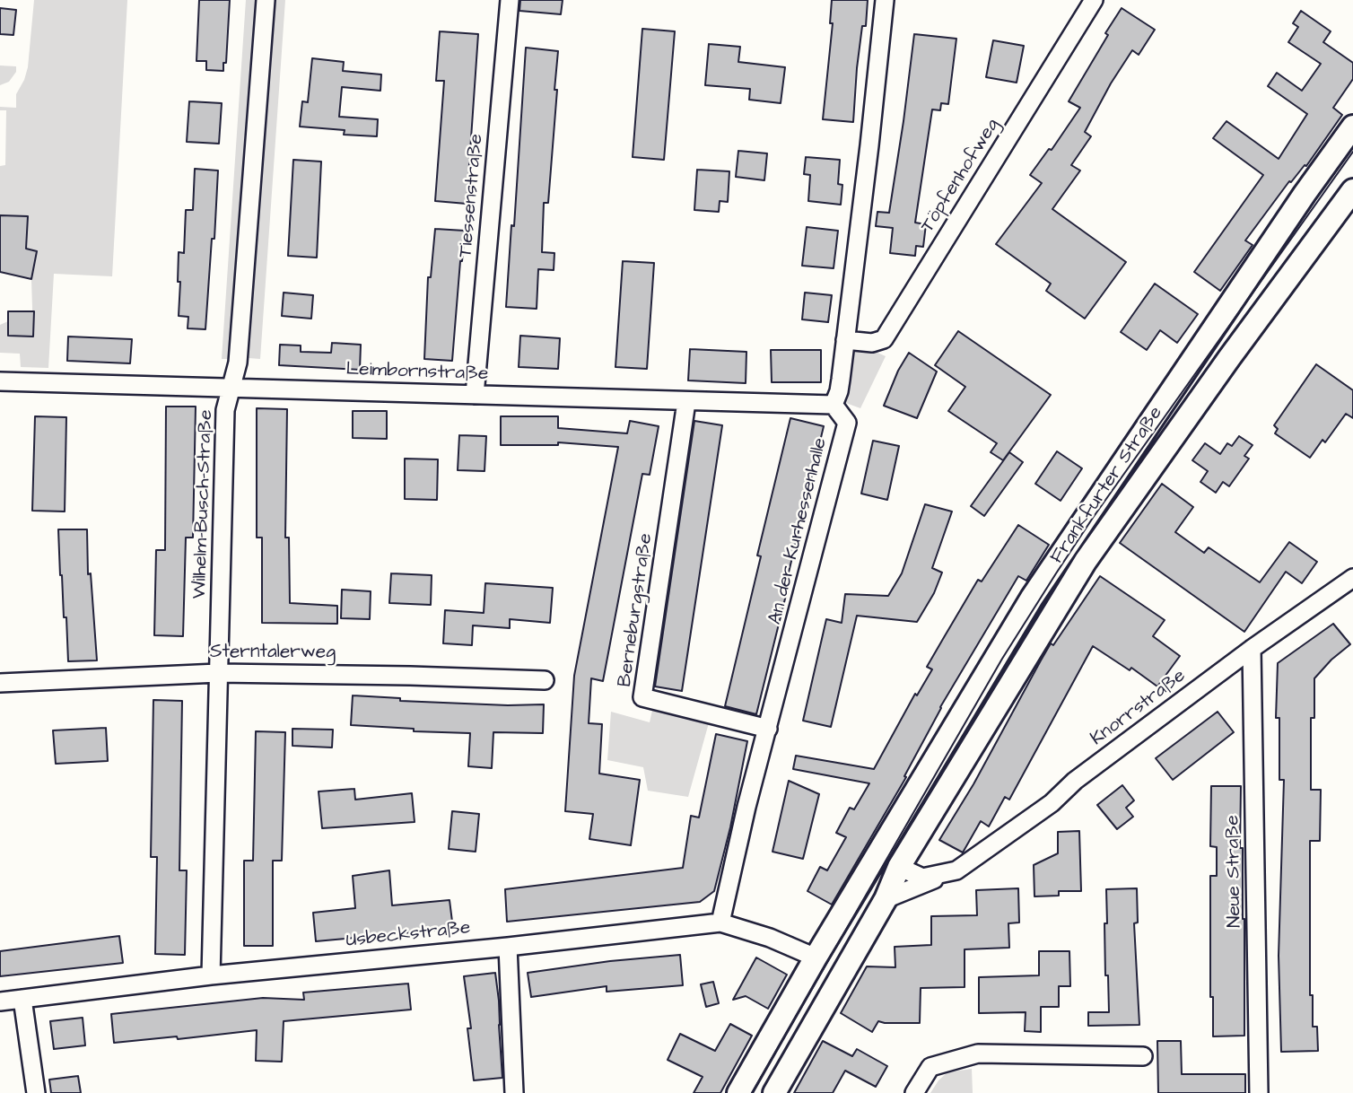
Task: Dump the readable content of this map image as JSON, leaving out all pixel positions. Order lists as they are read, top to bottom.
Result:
{
  "streets": {
    "main road": ["Frankfurter Straße"],
    "street": [
      "Töpfenhofweg",
      "Tiessenstraße",
      "Leimbornstraße",
      "Wilhelm-Busch-Straße",
      "An der Kurhessenhalle",
      "Berneburgstraße",
      "Sterntalerweg",
      "Knorrstraße",
      "Neue Straße",
      "Usbeckstraße"
    ]
  },
  "crossings": [
    ["Tiessenstraße", "Leimbornstraße"],
    ["Leimbornstraße", "Wilhelm-Busch-Straße"],
    ["Leimbornstraße", "An der Kurhessenhalle"],
    ["Leimbornstraße", "Berneburgstraße"],
    ["Frankfurter Straße", "Knorrstraße"],
    ["Frankfurter Straße", "Usbeckstraße"],
    ["Wilhelm-Busch-Straße", "Sterntalerweg"],
    ["Wilhelm-Busch-Straße", "Usbeckstraße"],
    ["An der Kurhessenhalle", "Berneburgstraße"],
    ["An der Kurhessenhalle", "Usbeckstraße"],
    ["Knorrstraße", "Neue Straße"]
  ]
}
